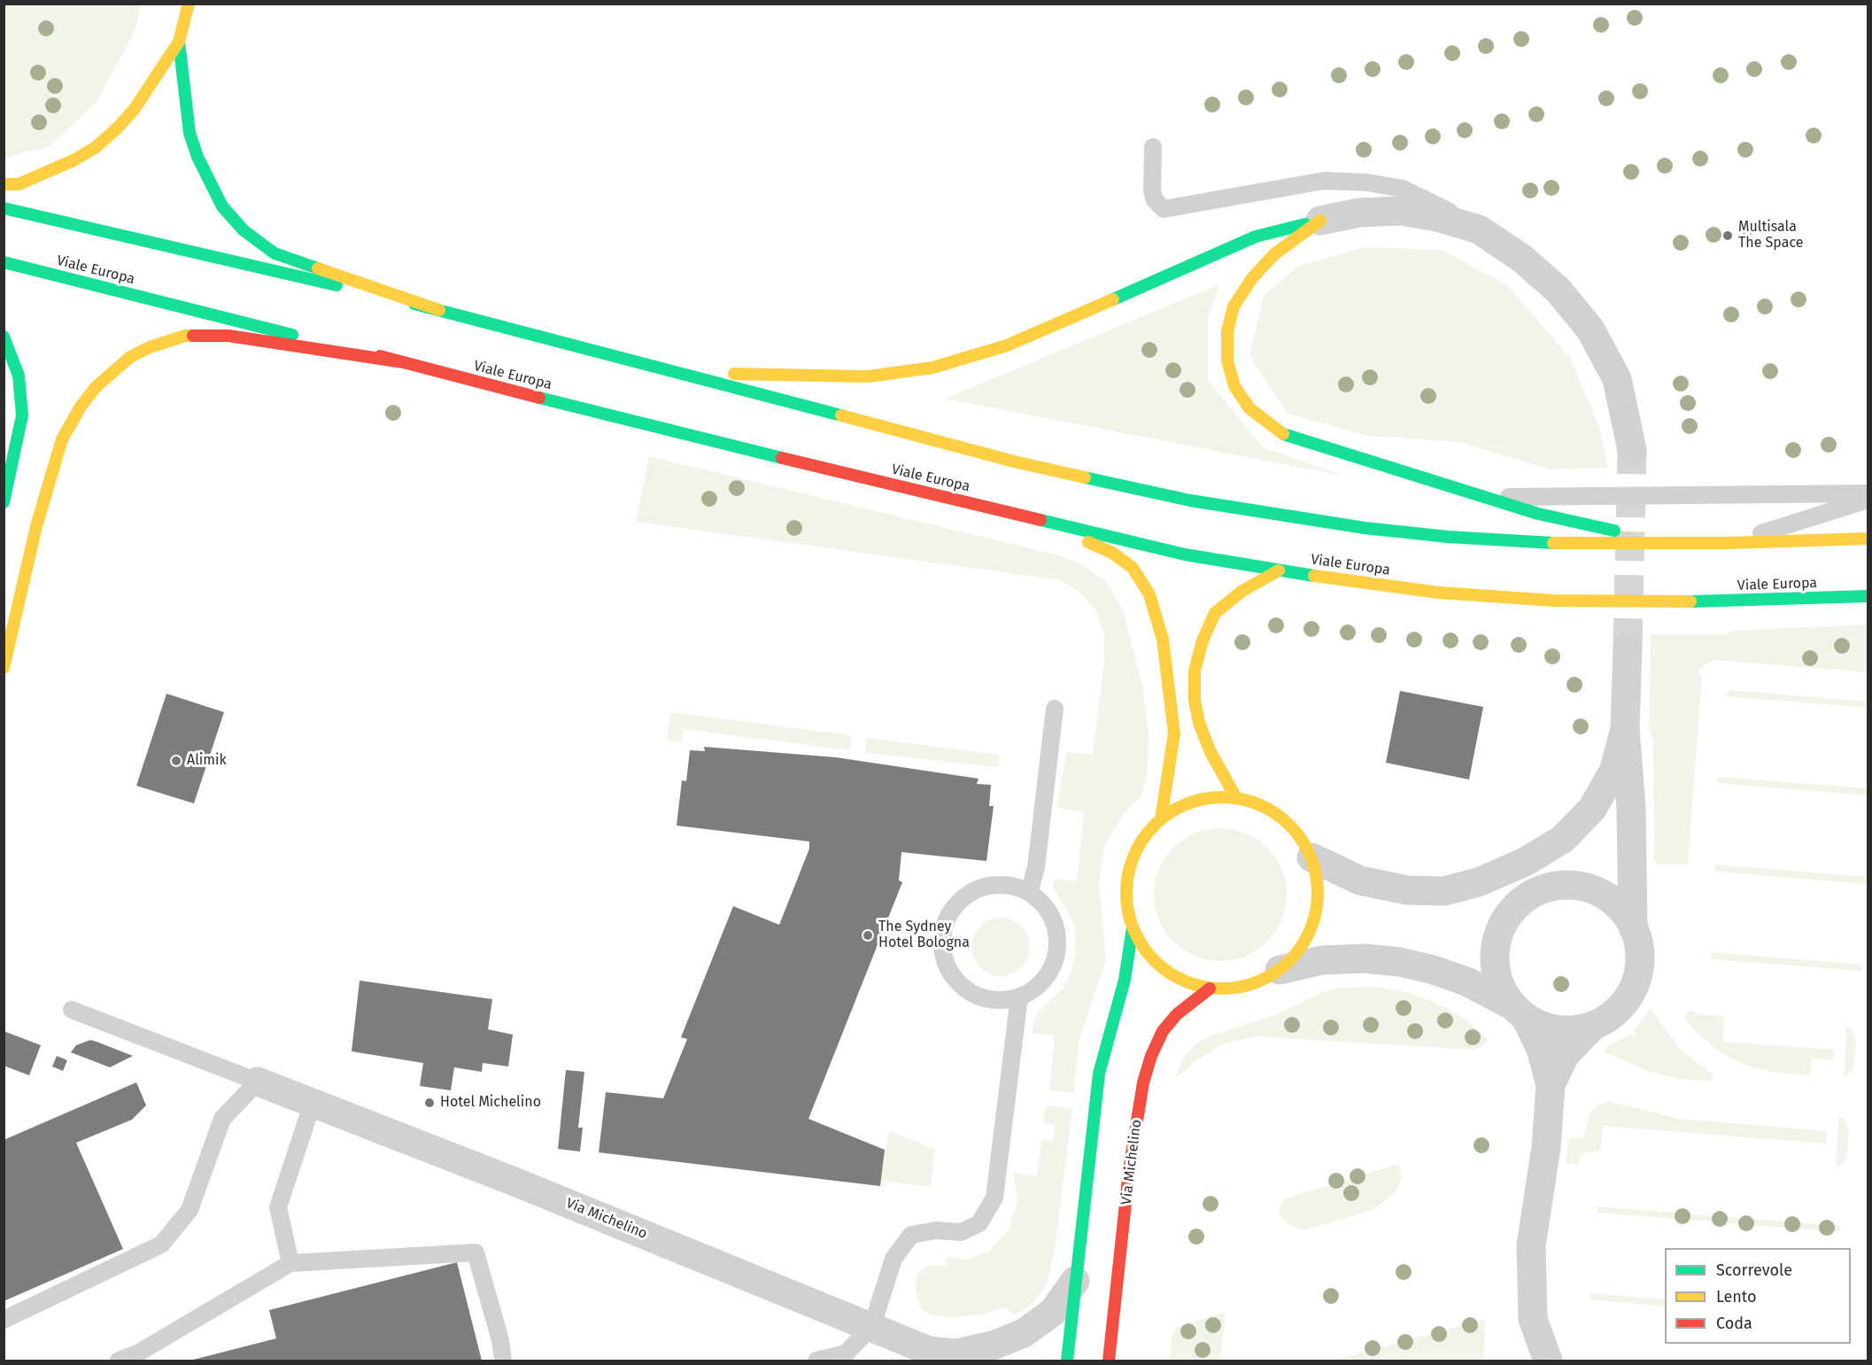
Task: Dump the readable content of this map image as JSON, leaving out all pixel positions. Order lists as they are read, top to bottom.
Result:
{
  "streets": {
    "main road": ["Viale Europa", "Via Michelino"]
  },
  "places": [
    "Multisala The Space",
    "Alimik",
    "The Sydney Hotel Bologna",
    "Hotel Michelino"
  ],
  "legend": ["Scorrevole", "Lento", "Coda"]
}
